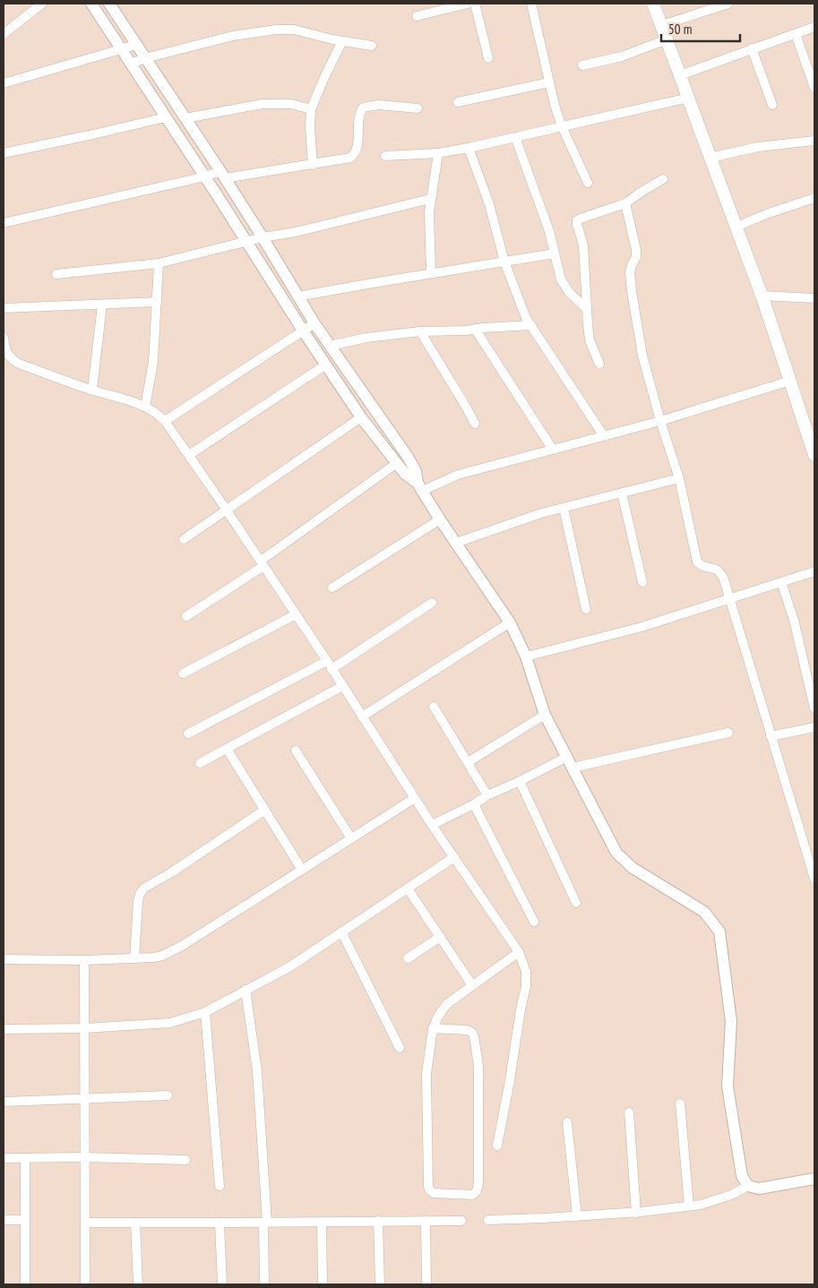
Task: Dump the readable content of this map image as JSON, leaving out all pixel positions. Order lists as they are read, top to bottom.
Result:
{
  "scale_bar": "50 m"
}
